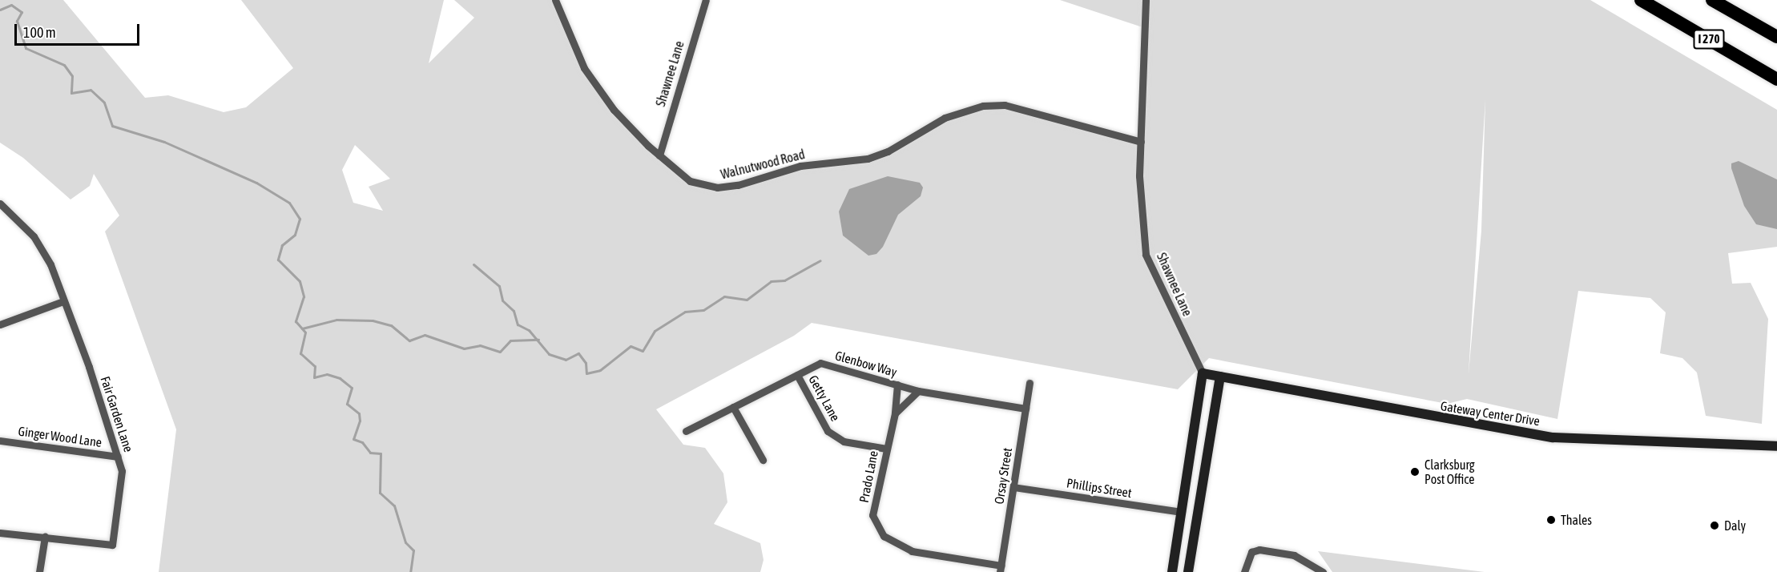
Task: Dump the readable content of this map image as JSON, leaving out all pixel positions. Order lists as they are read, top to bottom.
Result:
{
  "streets": {
    "highway": ["I 270"],
    "street": [
      "Shawnee Lane",
      "Walnutwood Road",
      "Glenbow Way",
      "Getty Lane",
      "Gateway Center Drive",
      "Fair Garden Lane",
      "Ginger Wood Lane",
      "Orsay Street",
      "Prado Lane",
      "Phillips Street"
    ]
  },
  "crossings": [
    ["Shawnee Lane", "Walnutwood Road"],
    ["Shawnee Lane", "Gateway Center Drive"],
    ["Glenbow Way", "Getty Lane"],
    ["Glenbow Way", "Orsay Street"],
    ["Glenbow Way", "Prado Lane"],
    ["Getty Lane", "Prado Lane"],
    ["Fair Garden Lane", "Ginger Wood Lane"],
    ["Orsay Street", "Prado Lane"],
    ["Orsay Street", "Phillips Street"]
  ],
  "places": ["Clarksburg Post Office", "Thales", "Daly"],
  "scale_bar": "100 m"
}
